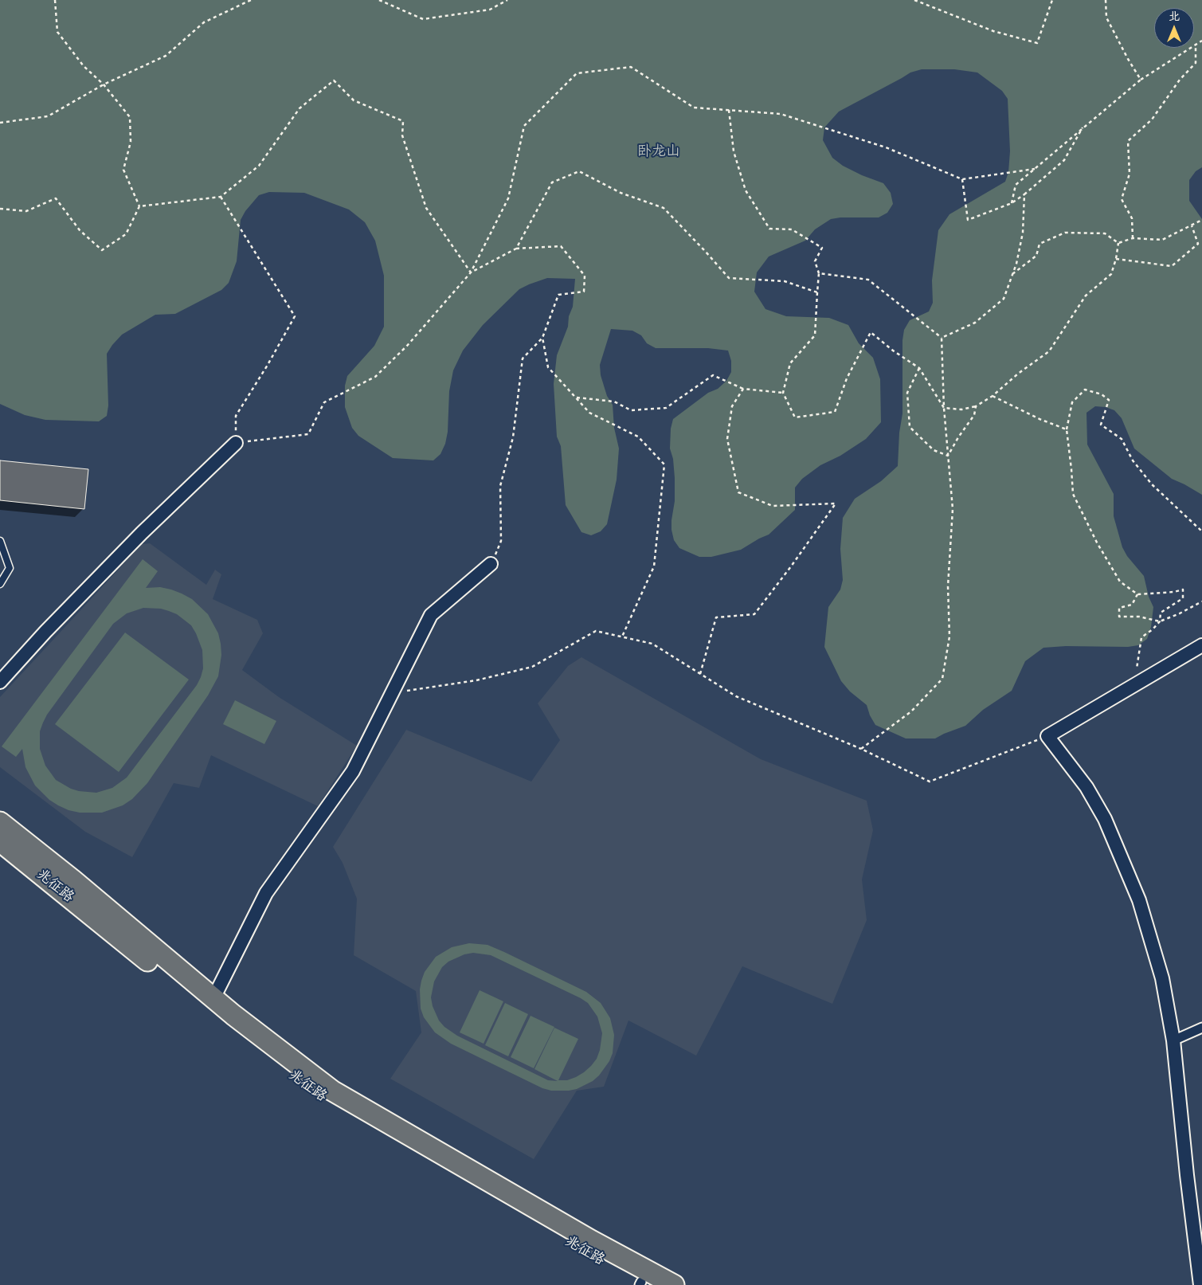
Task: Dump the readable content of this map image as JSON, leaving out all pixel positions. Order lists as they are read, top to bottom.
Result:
{
  "streets": {
    "main road": ["兆征路"]
  },
  "parks": ["卧龙山"],
  "north": "top"
}
